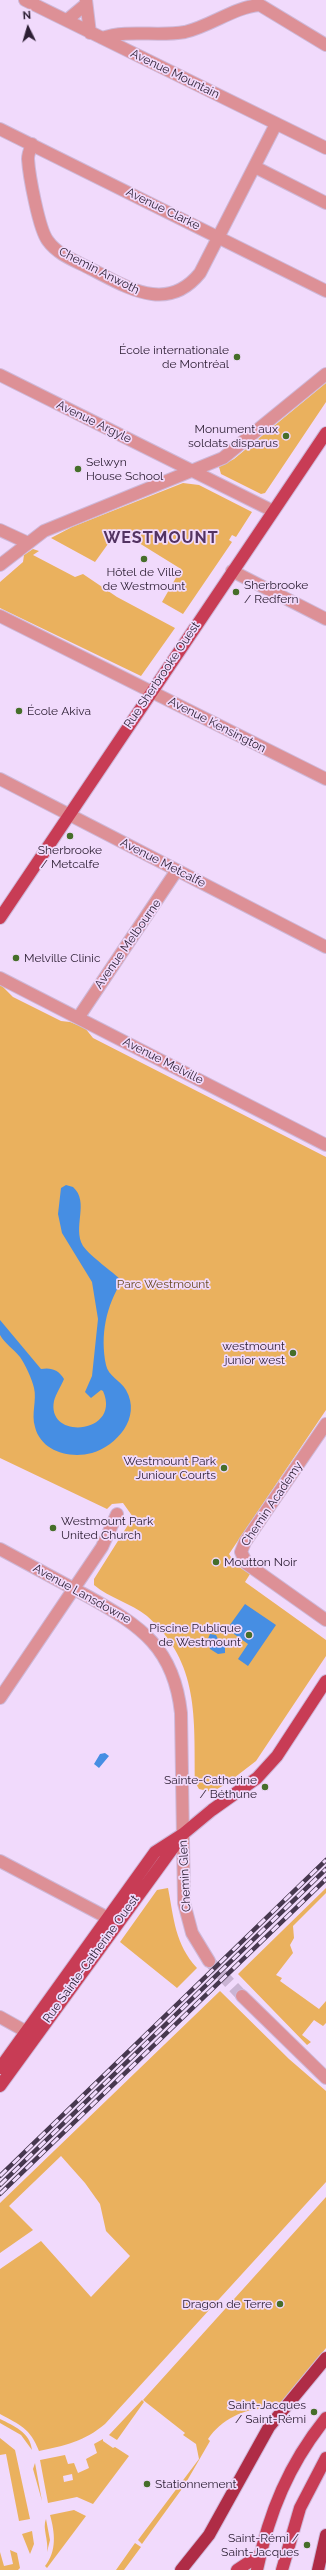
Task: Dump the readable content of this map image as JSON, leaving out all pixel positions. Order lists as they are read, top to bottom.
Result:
{
  "streets": {
    "main road": ["Rue Sherbrooke Ouest", "Rue Sainte-Catherine Ouest"],
    "street": [
      "Avenue Mountain",
      "Avenue Clarke",
      "Chemin Anwoth",
      "Avenue Argyle",
      "Avenue Kensington",
      "Avenue Metcalfe",
      "Avenue Melbourne",
      "Avenue Melville",
      "Chemin Academy",
      "Avenue Lansdowne",
      "Chemin Glen"
    ]
  },
  "crossings": [
    ["Avenue Mountain", "Chemin Anwoth"],
    ["Avenue Clarke", "Chemin Anwoth"],
    ["Avenue Argyle", "Rue Sherbrooke Ouest"],
    ["Rue Sherbrooke Ouest", "Avenue Kensington"],
    ["Rue Sherbrooke Ouest", "Avenue Metcalfe"],
    ["Avenue Metcalfe", "Avenue Melbourne"],
    ["Avenue Melbourne", "Avenue Melville"],
    ["Avenue Lansdowne", "Chemin Glen"],
    ["Avenue Lansdowne", "Rue Sainte-Catherine Ouest"],
    ["Chemin Glen", "Rue Sainte-Catherine Ouest"]
  ],
  "districts": ["WESTMOUNT"],
  "parks": ["Parc Westmount"],
  "places": [
    "École internationale de Montréal",
    "Monument aux soldats disparus",
    "Selwyn House School",
    "Hôtel de Ville de Westmount",
    "Sherbrooke / Redfern",
    "École Akiva",
    "Sherbrooke / Metcalfe",
    "Melville Clinic",
    "westmount junior west",
    "Westmount Park Juniour Courts",
    "Westmount Park United Church",
    "Moutton Noir",
    "Piscine Publique de Westmount",
    "Sainte-Catherine / Béthune",
    "Dragon de Terre",
    "Saint-Jacques / Saint-Rémi",
    "Stationnement",
    "Saint-Rémi / Saint-Jacques"
  ],
  "north": "top"
}
